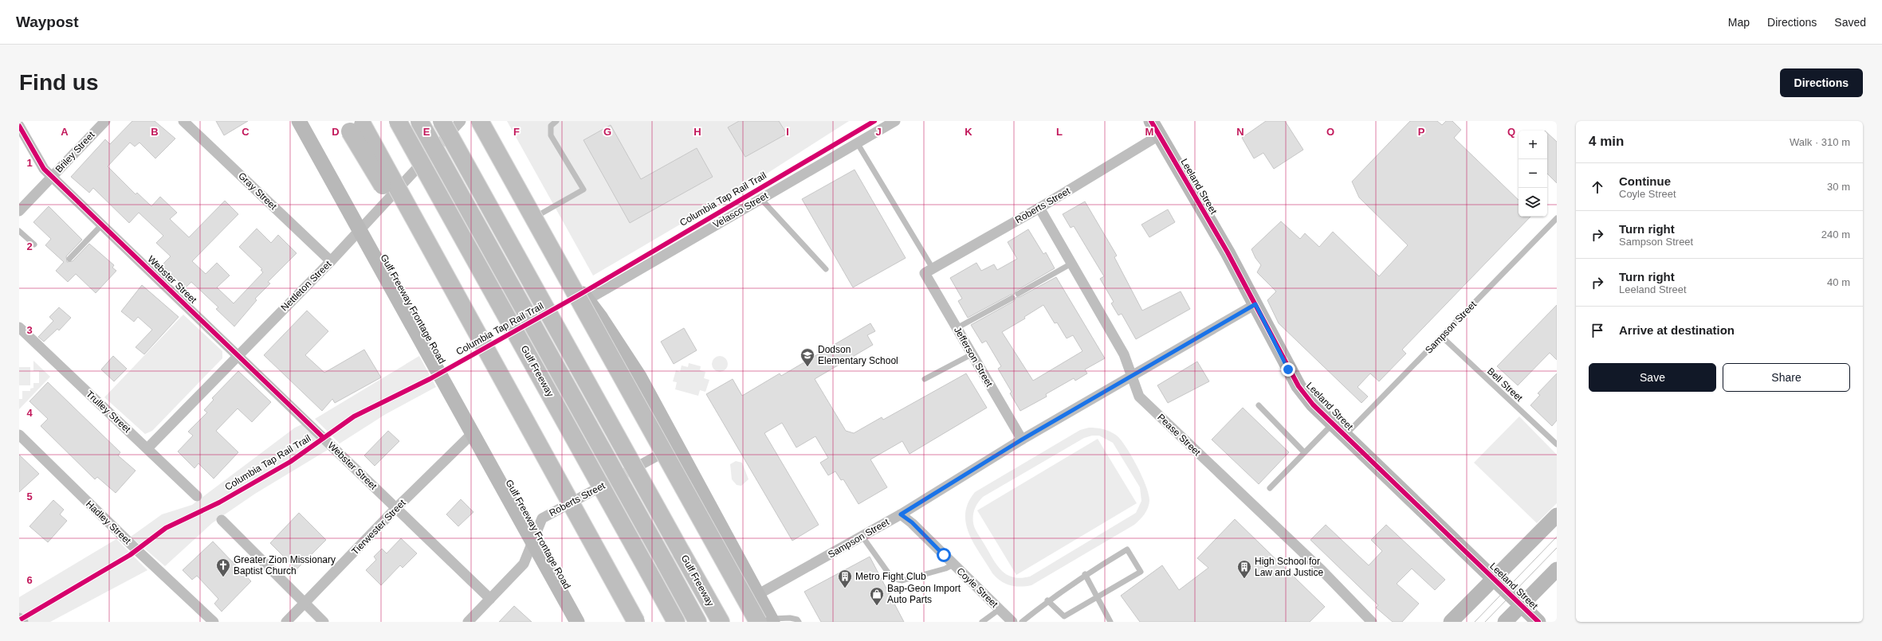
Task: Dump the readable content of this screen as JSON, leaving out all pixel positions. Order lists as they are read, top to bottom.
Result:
{
  "streets": {
    "highway": ["Gulf Freeway"],
    "main road": ["Leeland Street", "Gulf Freeway Frontage Road"],
    "street": [
      "Briley Street",
      "Gray Street",
      "Roberts Street",
      "Velasco Street",
      "Webster Street",
      "Nettleton Street",
      "Sampson Street",
      "Jefferson Street",
      "Trulley Street",
      "Pease Street",
      "Hadley Street",
      "Tierwester Street",
      "Coyle Street"
    ],
    "lane": ["Bell Street"],
    "cycle path": ["Columbia Tap Rail Trail"]
  },
  "crossings": [
    ["Briley Street", "Webster Street"],
    ["Leeland Street", "Roberts Street"],
    ["Leeland Street", "Sampson Street"],
    ["Gray Street", "Nettleton Street"],
    ["Roberts Street", "Webster Street"],
    ["Roberts Street", "Gulf Freeway Frontage Road"],
    ["Roberts Street", "Jefferson Street"],
    ["Roberts Street", "Pease Street"],
    ["Webster Street", "Nettleton Street"],
    ["Webster Street", "Tierwester Street"],
    ["Nettleton Street", "Gulf Freeway Frontage Road"],
    ["Nettleton Street", "Trulley Street"],
    ["Gulf Freeway Frontage Road", "Tierwester Street"],
    ["Sampson Street", "Jefferson Street"],
    ["Sampson Street", "Bell Street"],
    ["Sampson Street", "Pease Street"],
    ["Sampson Street", "Coyle Street"]
  ],
  "places": {
    "school or university": ["Dodson Elementary School"],
    "church": ["Greater Zion Missionary Baptist Church"],
    "building": ["High School for Law and Justice", "Metro Fight Club"],
    "shop": ["Bap-Geon Import Auto Parts"]
  },
  "page": {
    "header": "Waypost",
    "nav": ["Map", "Directions", "Saved"],
    "buttons": [
      "Directions",
      ["Save", "Share"]
    ],
    "title": "Find us",
    "heading": ["4 min", "Walk · 310 m"],
    "map_buttons": ["+", "−"],
    "list": [
      ["Continue", "Coyle Street", "30 m"],
      ["Turn right", "Sampson Street", "240 m"],
      ["Turn right", "Leeland Street", "40 m"],
      "Arrive at destination"
    ]
  },
  "grid": {
    "columns": [
      "A",
      "B",
      "C",
      "D",
      "E",
      "F",
      "G",
      "H",
      "I",
      "J",
      "K",
      "L",
      "M",
      "N",
      "O",
      "P",
      "Q"
    ],
    "rows": [
      "1",
      "2",
      "3",
      "4",
      "5",
      "6"
    ]
  }
}
